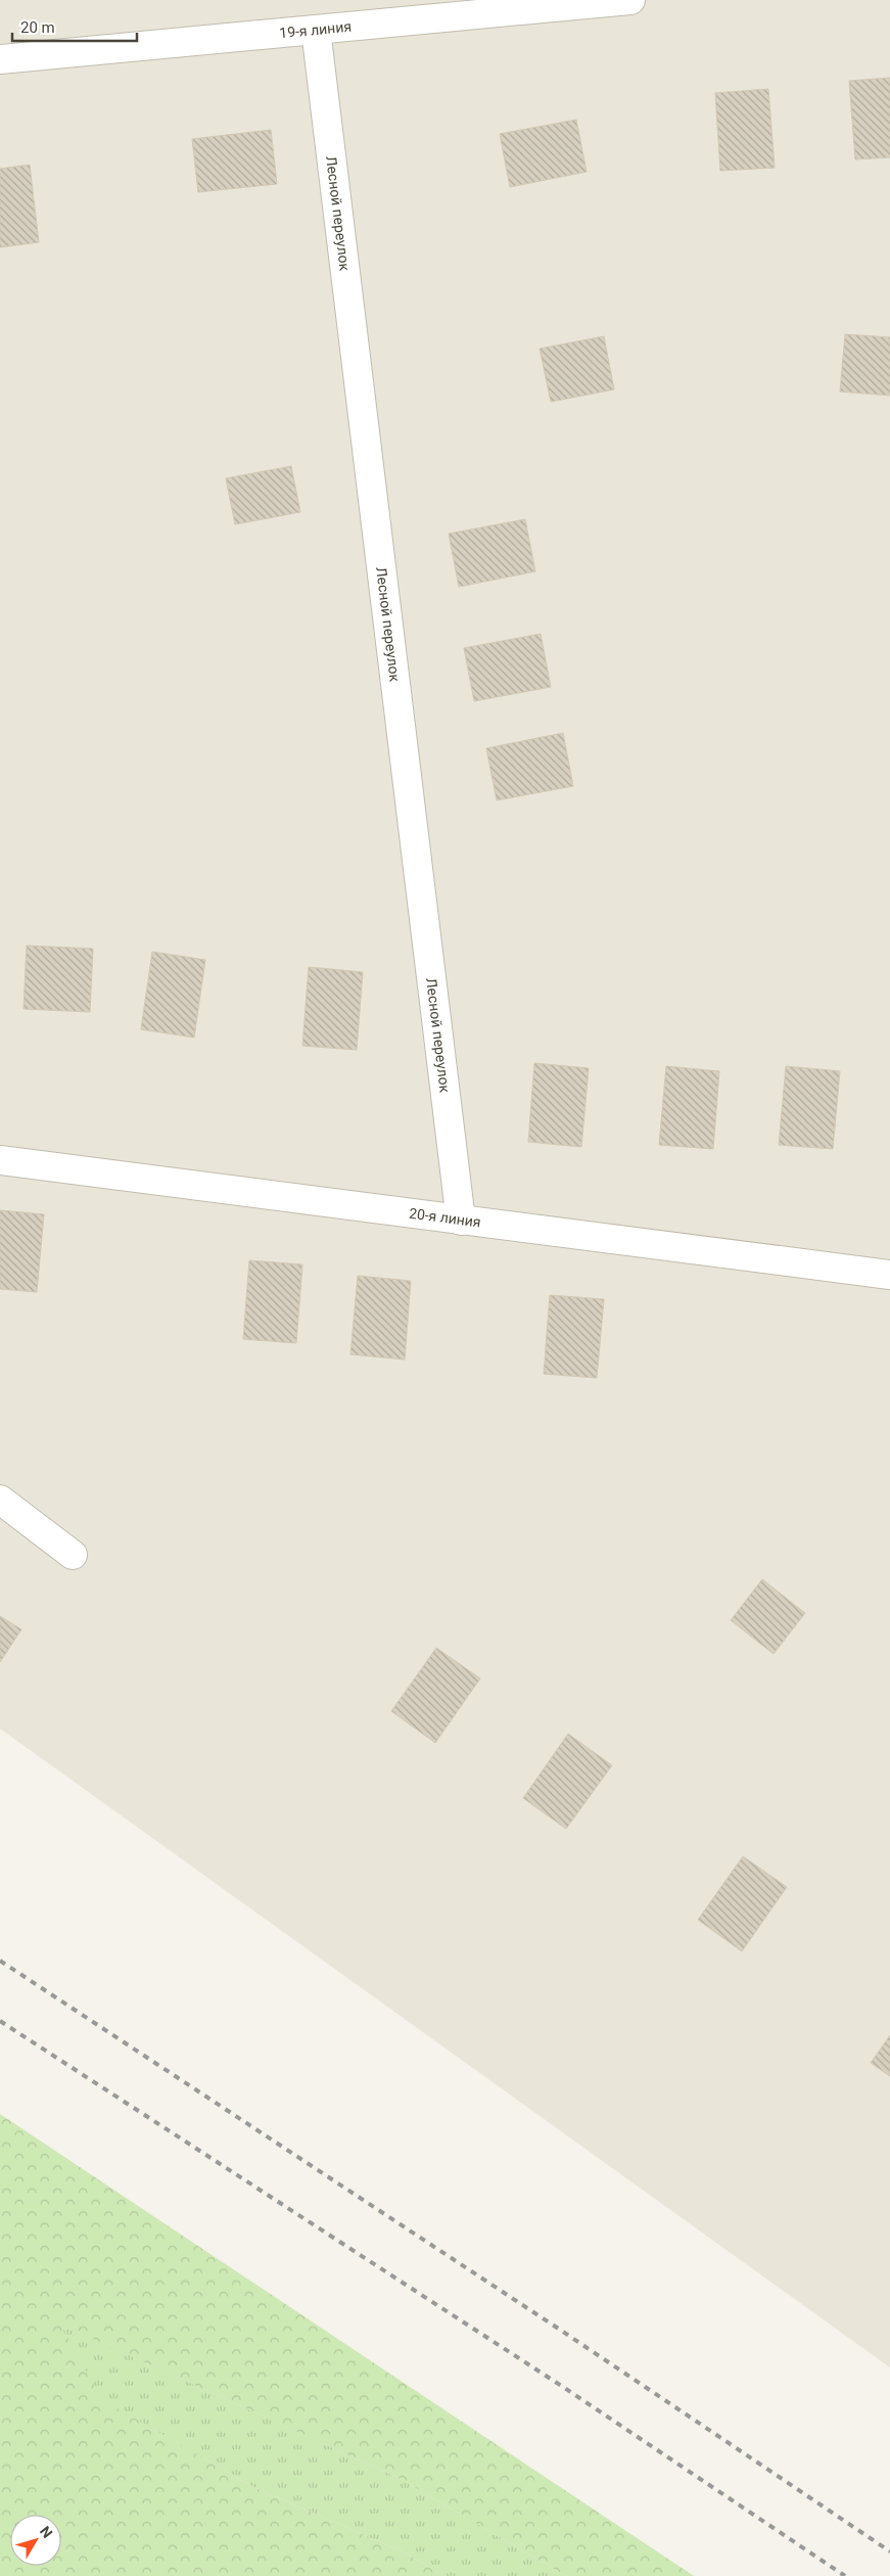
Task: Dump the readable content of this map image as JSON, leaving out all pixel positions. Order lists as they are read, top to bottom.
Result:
{
  "streets": {
    "street": ["19-я линия", "Лесной переулок", "20-я линия"]
  },
  "crossings": [
    ["19-я линия", "Лесной переулок"],
    ["Лесной переулок", "20-я линия"]
  ],
  "scale_bar": "20 m",
  "north": "top right"
}
